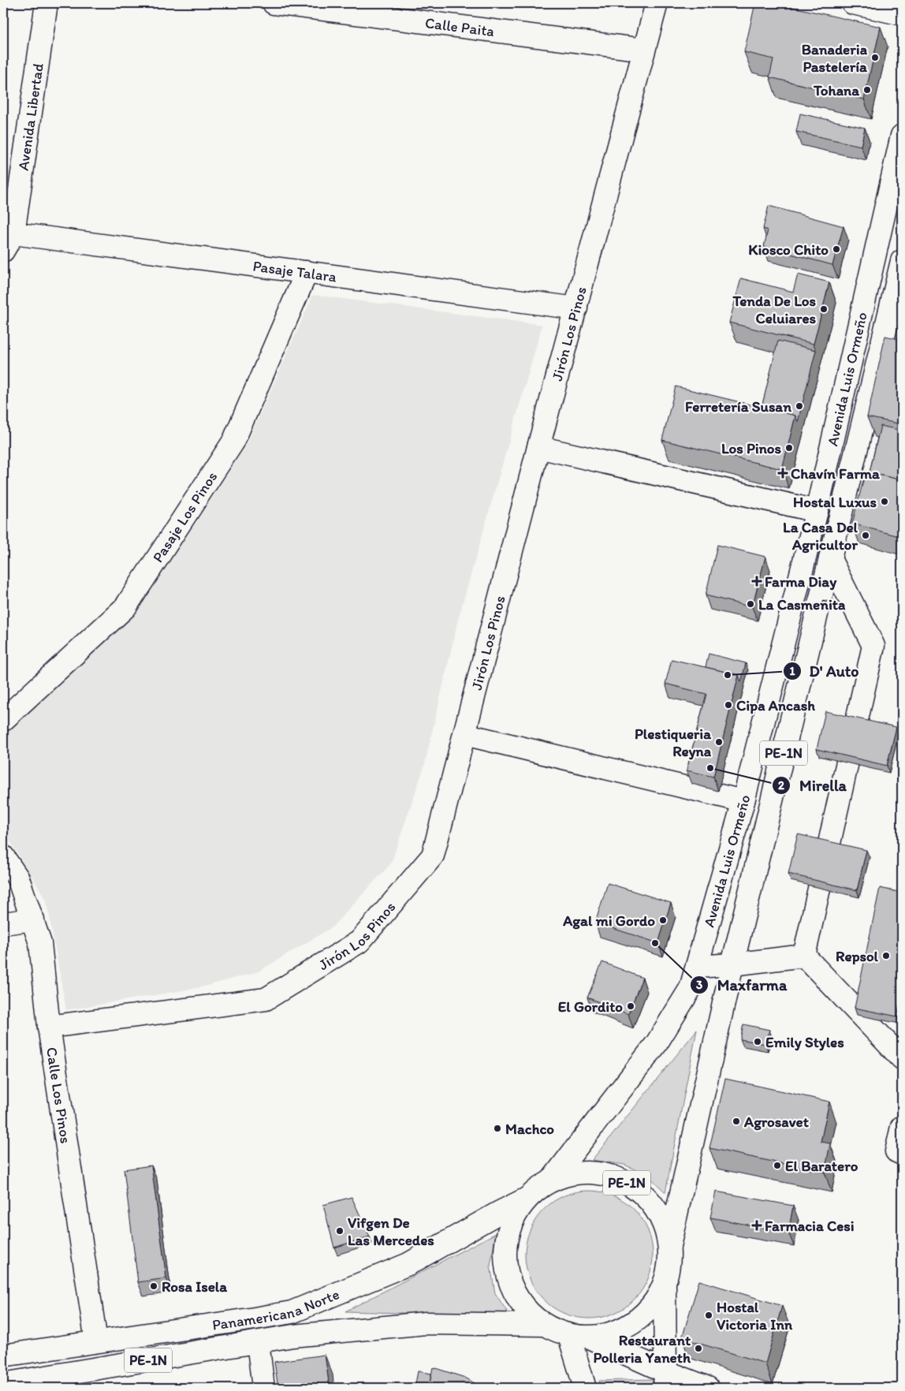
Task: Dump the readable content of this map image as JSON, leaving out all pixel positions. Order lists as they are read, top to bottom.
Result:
{
  "streets": {
    "main road": [
      "Calle Paita",
      "Avenida Libertad",
      "Pasaje Talara",
      "Jirón Los Pinos",
      "Avenida Luis Ormeño",
      "Pasaje Los Pinos",
      "PE-1N",
      "Calle Los Pinos",
      "Panamericana Norte"
    ]
  },
  "crossings": [
    ["Calle Paita", "Jirón Los Pinos"],
    ["Avenida Libertad", "Pasaje Talara"],
    ["Pasaje Talara", "Jirón Los Pinos"],
    ["Pasaje Talara", "Pasaje Los Pinos"],
    ["Jirón Los Pinos", "Calle Los Pinos"],
    ["Avenida Luis Ormeño", "PE-1N"],
    ["PE-1N", "Panamericana Norte"],
    ["Calle Los Pinos", "Panamericana Norte"]
  ],
  "places": {
    "other": [
      "Banaderia Pastelería",
      "Tohana",
      "Kiosco Chito",
      "Tenda De Los Celuiares",
      "Ferretería Susan",
      "Los Pinos",
      "Hostal Luxus",
      "La Casa Del Agricultor",
      "La Casmeñita",
      "D' Auto",
      "Cipa Ancash",
      "Plestiqueria Reyna",
      "Mirella",
      "Agal mi Gordo",
      "Maxfarma",
      "Repsol",
      "El Gordito",
      "Emily Styles",
      "Agrosavet",
      "Machco",
      "El Baratero",
      "Vifgen De Las Mercedes",
      "Rosa Isela",
      "Hostal Victoria Inn",
      "Restaurant Polleria Yaneth"
    ],
    "health": ["Chavín Farma", "Farma Diay", "Farmacia Cesi"]
  }
}
